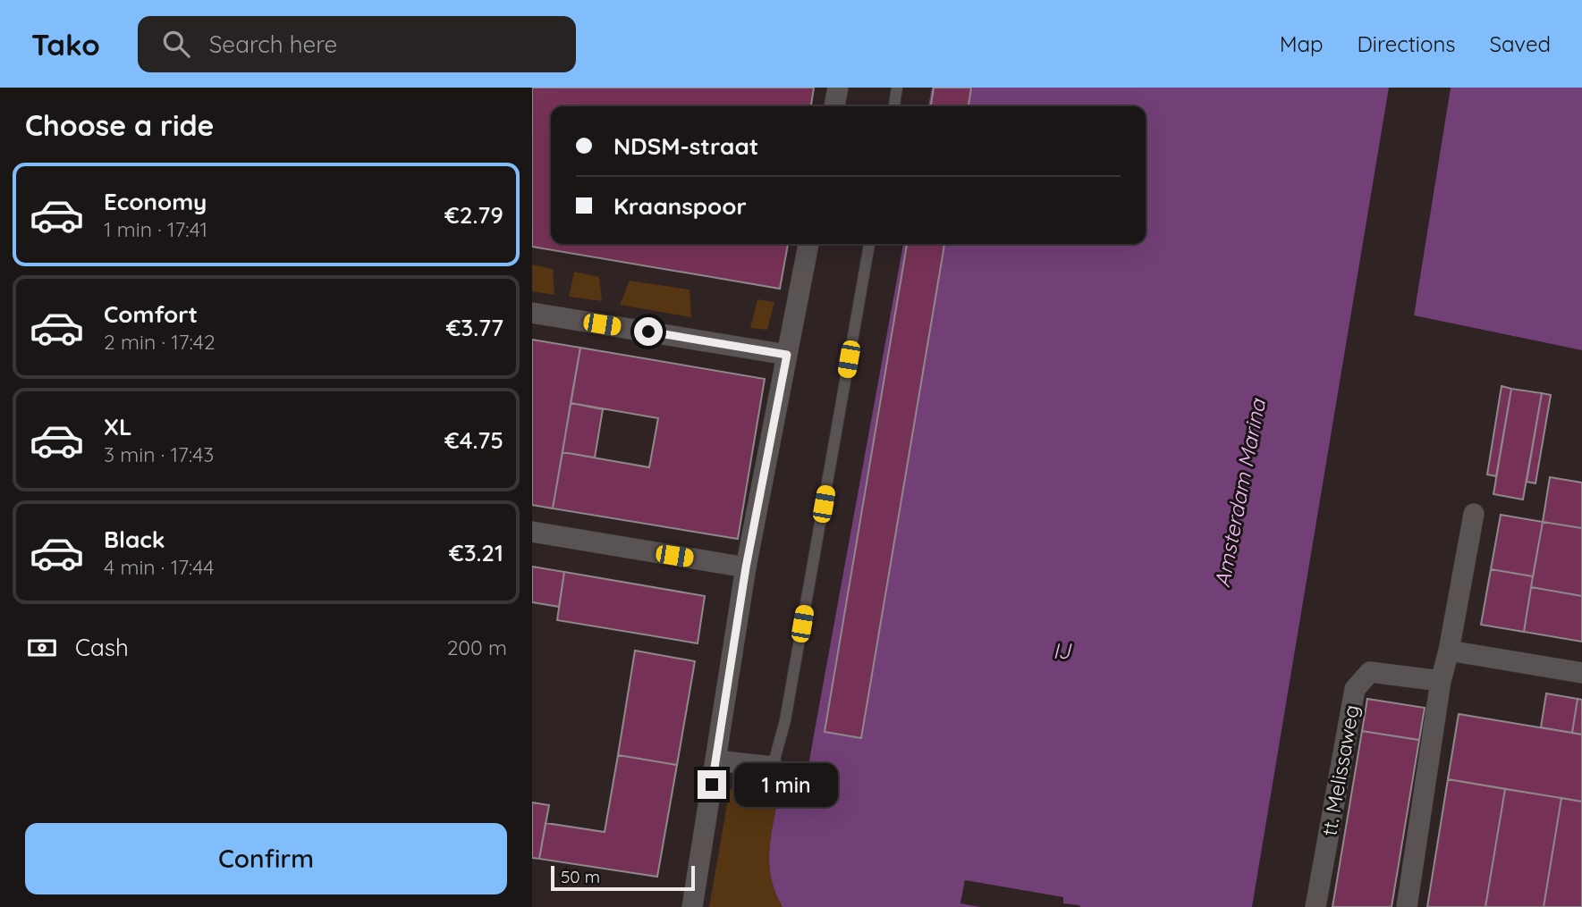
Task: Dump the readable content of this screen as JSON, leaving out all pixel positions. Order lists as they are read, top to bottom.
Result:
{
  "streets": {
    "street": ["tt. Melissaweg"]
  },
  "water": ["Amsterdam Marina", "IJ"],
  "scale_bar": "50 m",
  "page": {
    "header": "Tako",
    "search": "Search here",
    "nav": ["Map", "Directions", "Saved"],
    "heading": "Choose a ride",
    "banner": ["NDSM-straat", "Kraanspoor"],
    "list": [
      {
        "name": "Economy",
        "note": "1 min · 17:41",
        "value": "€2.79"
      },
      {
        "name": "Comfort",
        "note": "2 min · 17:42",
        "value": "€3.77"
      },
      {
        "name": "XL",
        "note": "3 min · 17:43",
        "value": "€4.75"
      },
      {
        "name": "Black",
        "note": "4 min · 17:44",
        "value": "€3.21"
      }
    ],
    "pay": ["Cash", "200 m"],
    "bubble": "1 min",
    "buttons": "Confirm",
    "scale": "50 m"
  }
}
